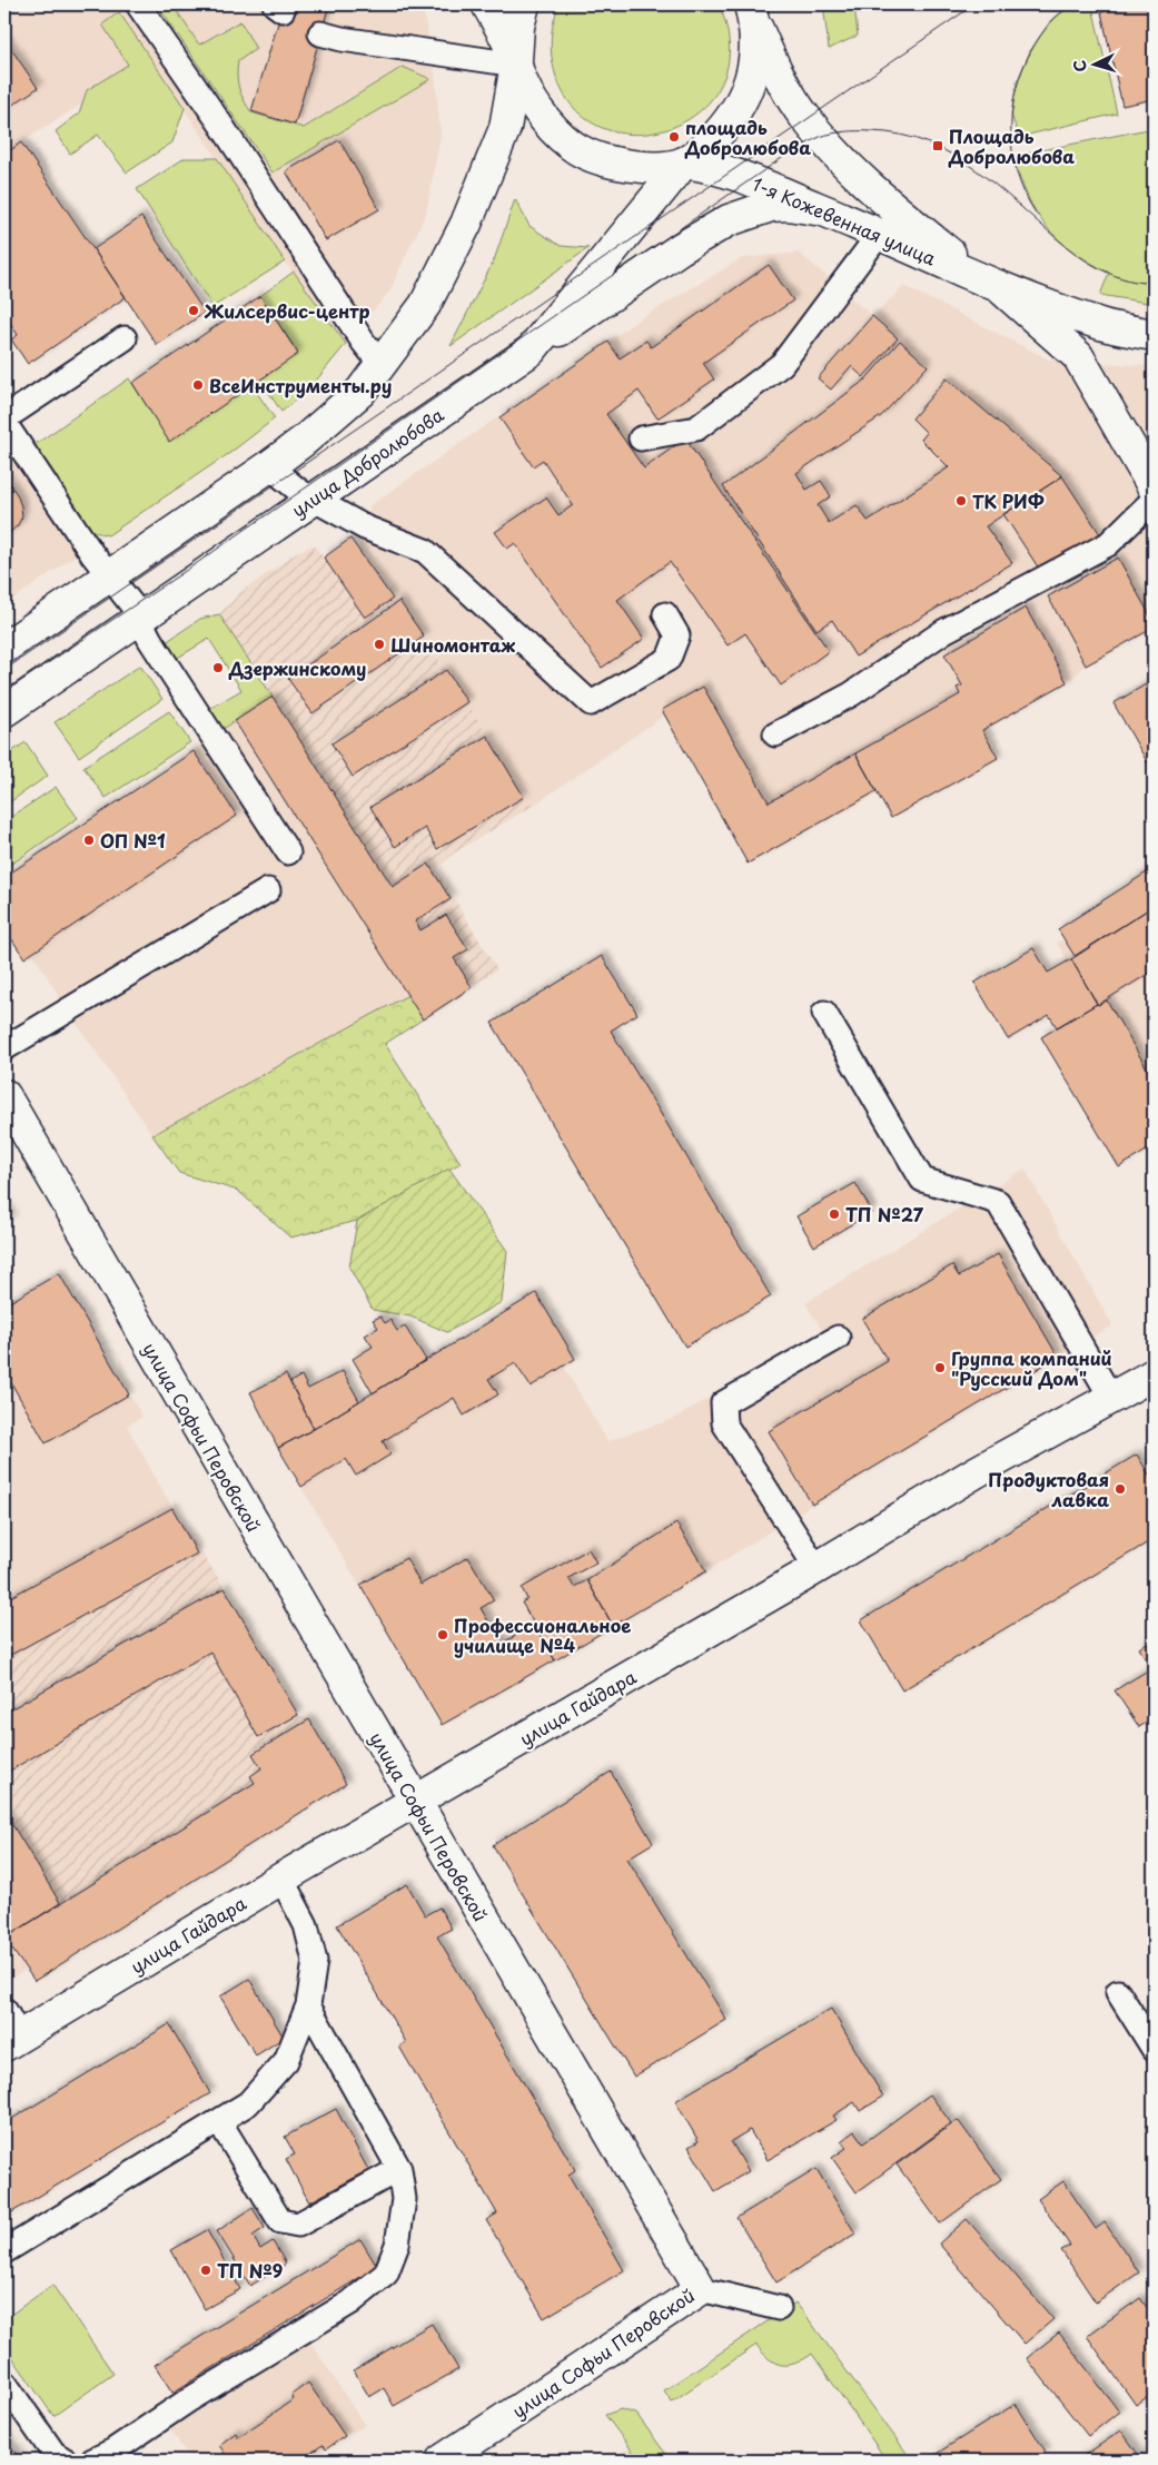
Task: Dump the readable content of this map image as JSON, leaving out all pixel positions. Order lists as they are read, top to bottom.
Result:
{
  "streets": {
    "main road": [
      "1-я Кожевенная улица",
      "улица Добролюбова",
      "улица Софьи Перовской",
      "улица Гайдара"
    ]
  },
  "crossings": [
    ["1-я Кожевенная улица", "улица Добролюбова"],
    ["улица Софьи Перовской", "улица Гайдара"]
  ],
  "places": {
    "other": [
      "площадь Добролюбова",
      "Жилсервис-центр",
      "ВсеИнструменты.ру",
      "ТК РИФ",
      "Шиномонтаж",
      "Дзержинскому",
      "ОП №1",
      "ТП №27",
      "Группа компаний \"Русский Дом\"",
      "Продуктовая лавка",
      "Профессиональное училище №4",
      "ТП №9"
    ],
    "transit": ["Площадь Добролюбова"]
  },
  "north": "left"
}
